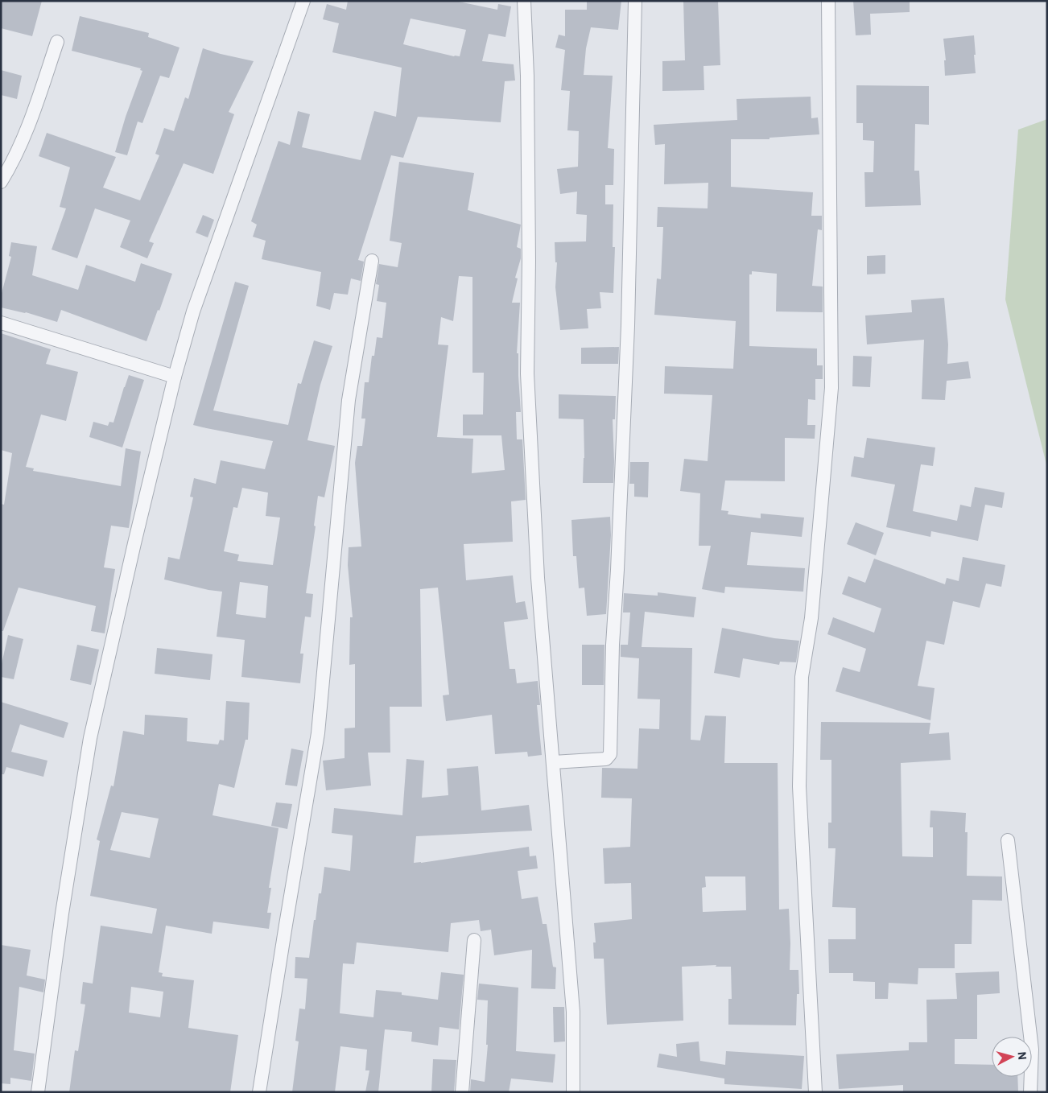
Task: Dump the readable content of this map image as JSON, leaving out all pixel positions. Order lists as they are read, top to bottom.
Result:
{
  "north": "right"
}
